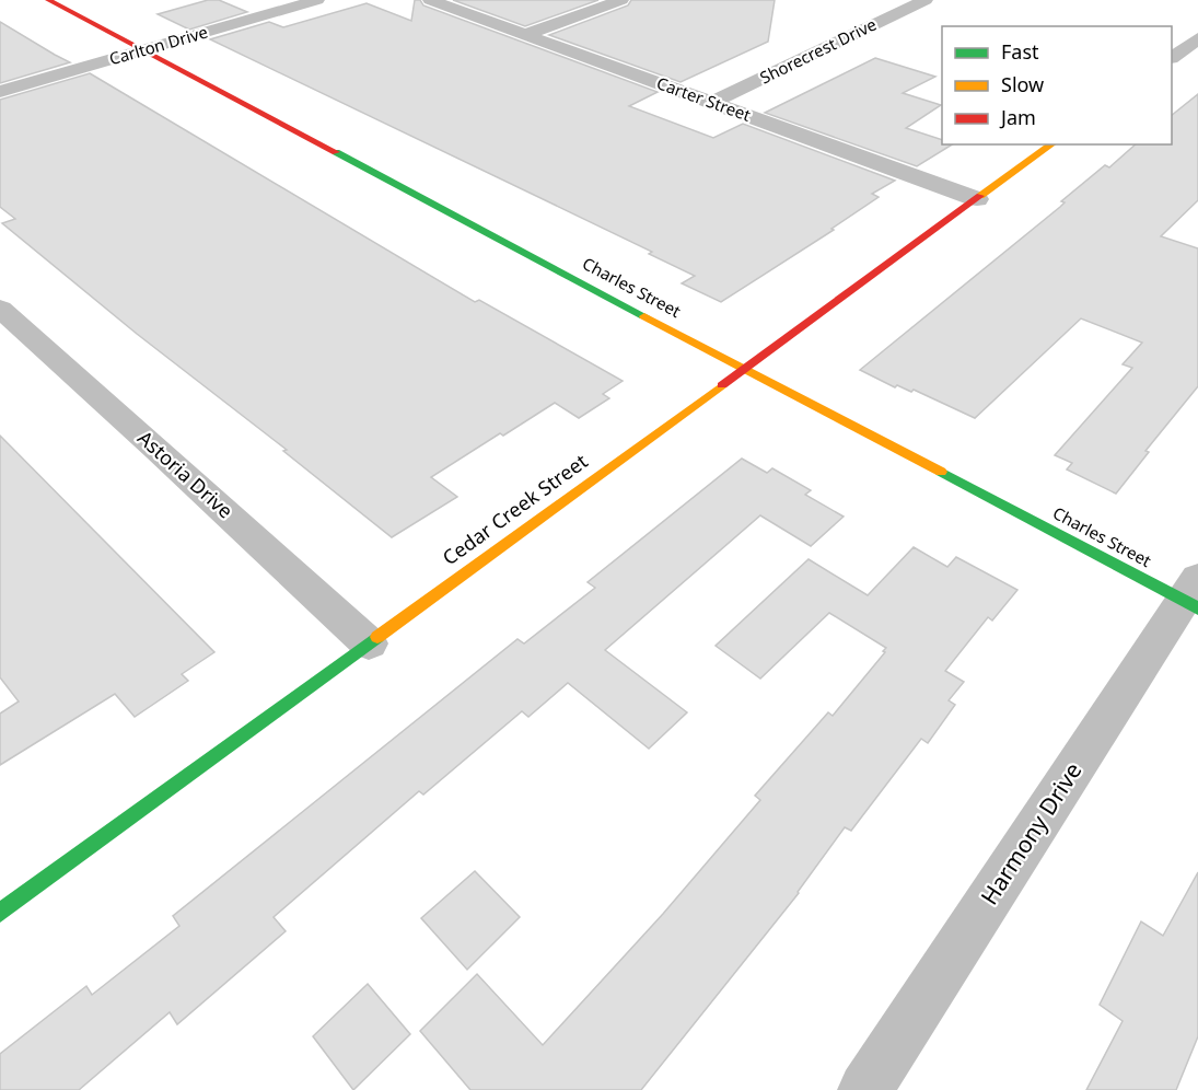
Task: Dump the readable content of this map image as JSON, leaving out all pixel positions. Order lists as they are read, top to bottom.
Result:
{
  "streets": {
    "street": [
      "Carlton Drive",
      "Shorecrest Drive",
      "Carter Street",
      "Charles Street",
      "Astoria Drive",
      "Cedar Creek Street",
      "Harmony Drive"
    ]
  },
  "crossings": [
    ["Carlton Drive", "Charles Street"],
    ["Shorecrest Drive", "Carter Street"],
    ["Carter Street", "Cedar Creek Street"],
    ["Charles Street", "Cedar Creek Street"],
    ["Charles Street", "Harmony Drive"],
    ["Astoria Drive", "Cedar Creek Street"]
  ],
  "legend": ["Fast", "Slow", "Jam"]
}
